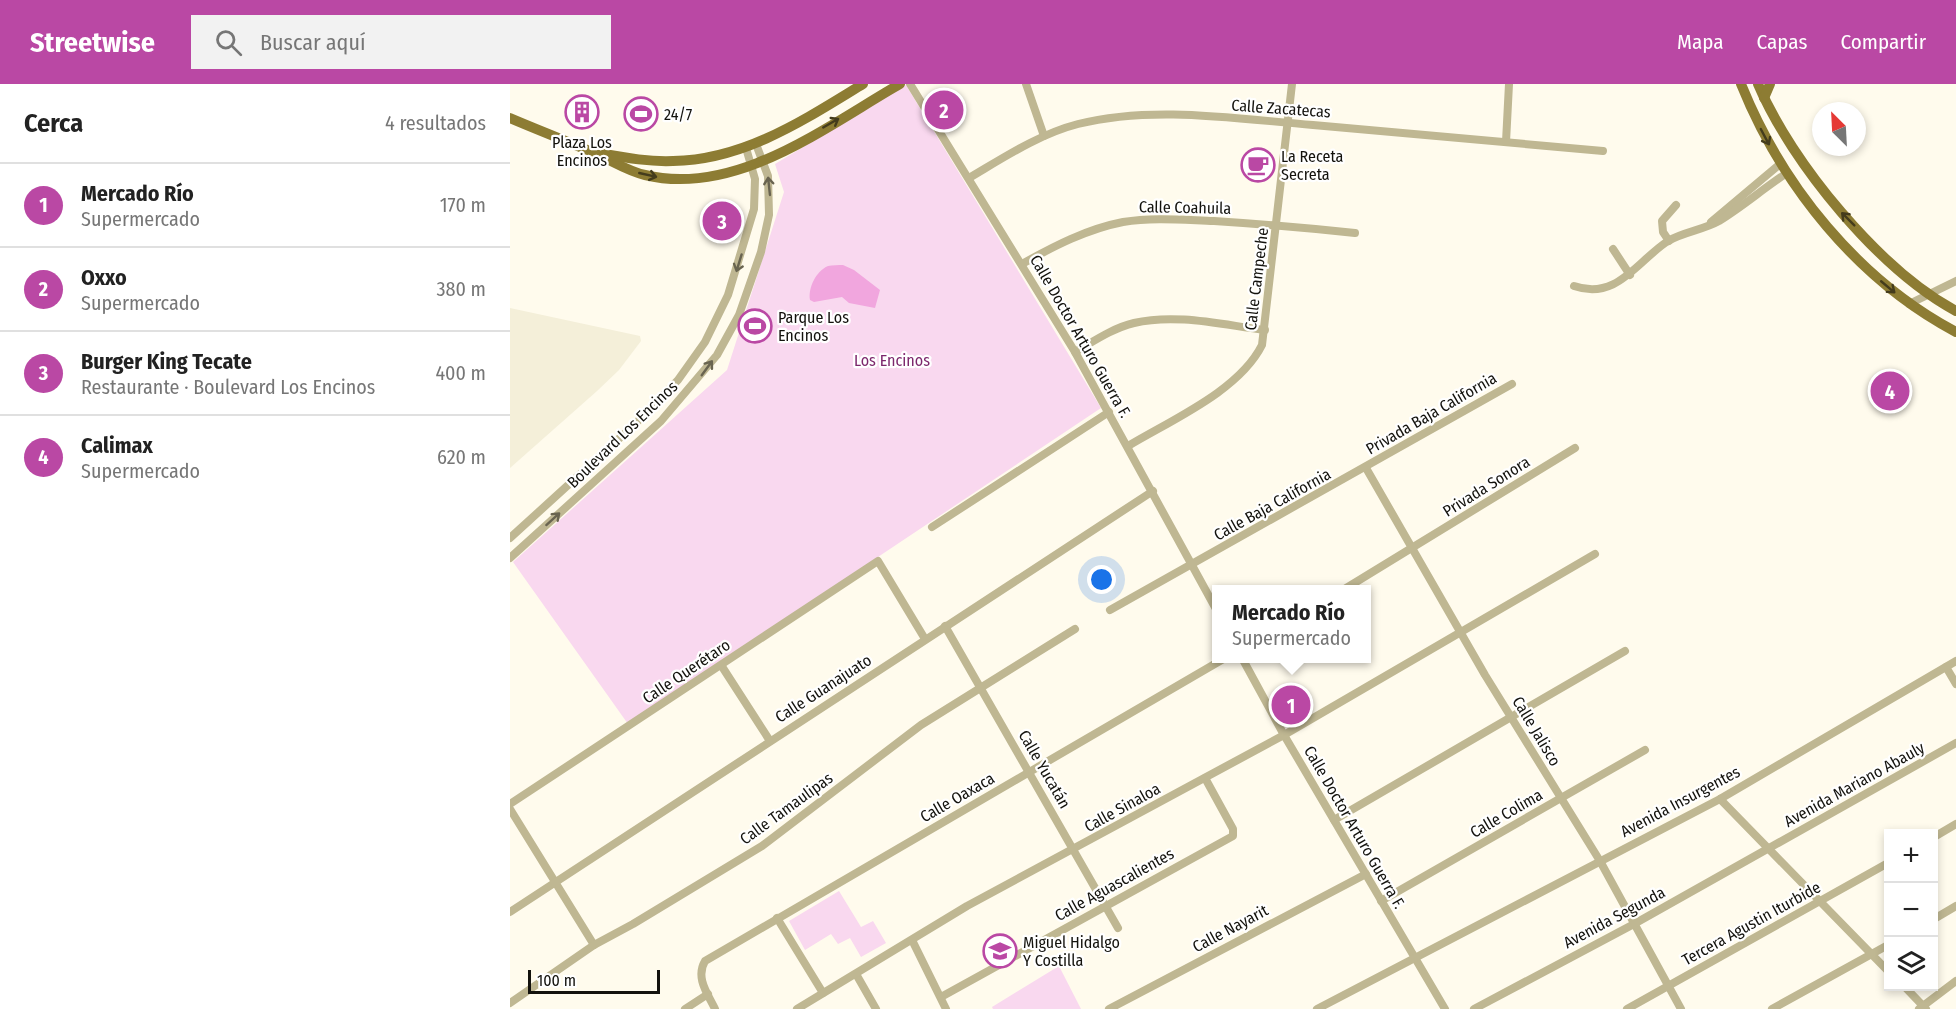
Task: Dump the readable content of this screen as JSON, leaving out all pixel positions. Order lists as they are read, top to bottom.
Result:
{
  "streets": {
    "street": [
      "Calle Zacatecas",
      "Calle Coahuila",
      "Calle Campeche",
      "Calle Doctor Arturo Guerra F.",
      "Privada Baja California",
      "Boulevard Los Encinos",
      "Privada Sonora",
      "Calle Baja California",
      "Calle Querétaro",
      "Calle Guanajuato",
      "Calle Jalisco",
      "Calle Yucatán",
      "Avenida Mariano Abauly",
      "Calle Oaxaca",
      "Avenida Insurgentes",
      "Calle Sinaloa",
      "Calle Tamaulipas",
      "Calle Colima",
      "Calle Aguascalientes",
      "Avenida Segunda",
      "Tercera Agustin Iturbide",
      "Calle Nayarit"
    ]
  },
  "crossings": [
    ["Calle Zacatecas", "Calle Campeche"],
    ["Calle Zacatecas", "Calle Doctor Arturo Guerra F."],
    ["Calle Coahuila", "Calle Campeche"],
    ["Calle Coahuila", "Calle Doctor Arturo Guerra F."],
    ["Calle Campeche", "Calle Doctor Arturo Guerra F."],
    ["Calle Doctor Arturo Guerra F.", "Calle Baja California"],
    ["Calle Doctor Arturo Guerra F.", "Calle Guanajuato"],
    ["Calle Doctor Arturo Guerra F.", "Avenida Insurgentes"],
    ["Calle Doctor Arturo Guerra F.", "Calle Sinaloa"],
    ["Calle Doctor Arturo Guerra F.", "Calle Colima"],
    ["Calle Doctor Arturo Guerra F.", "Calle Nayarit"],
    ["Privada Baja California", "Calle Baja California"],
    ["Privada Baja California", "Calle Jalisco"],
    ["Privada Sonora", "Calle Jalisco"],
    ["Calle Baja California", "Calle Jalisco"],
    ["Calle Querétaro", "Calle Guanajuato"],
    ["Calle Guanajuato", "Calle Yucatán"],
    ["Calle Jalisco", "Avenida Insurgentes"],
    ["Calle Jalisco", "Calle Sinaloa"],
    ["Calle Jalisco", "Calle Colima"],
    ["Calle Jalisco", "Avenida Segunda"],
    ["Calle Jalisco", "Tercera Agustin Iturbide"],
    ["Calle Yucatán", "Calle Oaxaca"],
    ["Calle Yucatán", "Calle Sinaloa"],
    ["Calle Yucatán", "Calle Tamaulipas"],
    ["Calle Yucatán", "Calle Aguascalientes"],
    ["Avenida Mariano Abauly", "Avenida Segunda"],
    ["Calle Sinaloa", "Calle Aguascalientes"]
  ],
  "parks": ["Los Encinos"],
  "places": {
    "building": ["Plaza Los Encinos"],
    "sports": ["24/7", "Parque Los Encinos"],
    "cafe": ["La Receta Secreta"],
    "school or university": ["Miguel Hidalgo Y Costilla"]
  },
  "scale_bar": "100 m",
  "north": "top left",
  "page": {
    "header": "Streetwise",
    "search": "Buscar aquí",
    "nav": ["Mapa", "Capas", "Compartir"],
    "heading": ["Cerca", "4 resultados"],
    "pins": [
      "2",
      "3",
      "4",
      "1"
    ],
    "list": [
      {
        "mark": "1",
        "name": "Mercado Río",
        "note": "Supermercado",
        "value": "170 m"
      },
      {
        "mark": "2",
        "name": "Oxxo",
        "note": "Supermercado",
        "value": "380 m"
      },
      {
        "mark": "3",
        "name": "Burger King Tecate",
        "note": "Restaurante · Boulevard Los Encinos",
        "value": "400 m"
      },
      {
        "mark": "4",
        "name": "Calimax",
        "note": "Supermercado",
        "value": "620 m"
      }
    ],
    "popup": ["Mercado Río", "Supermercado"],
    "map_buttons": ["+", "−"],
    "scale": "100 m"
  }
}
